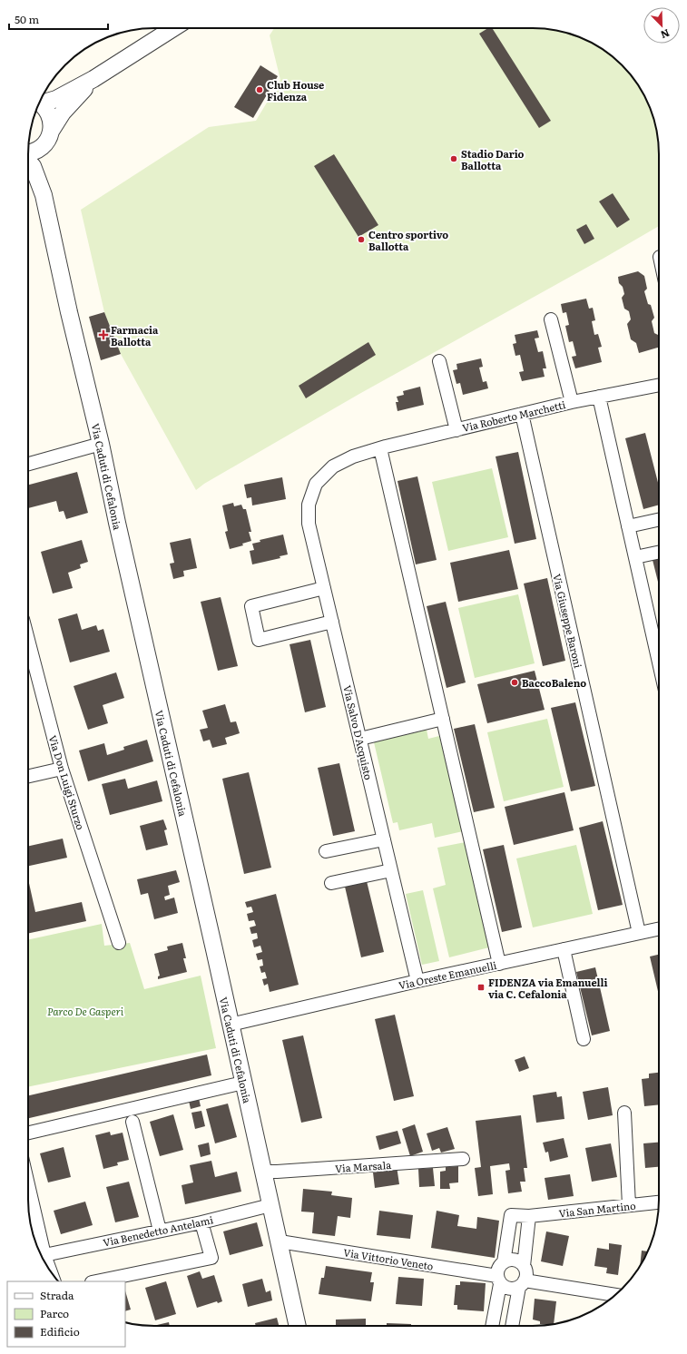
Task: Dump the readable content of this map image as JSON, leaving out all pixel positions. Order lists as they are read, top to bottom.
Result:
{
  "streets": {
    "street": [
      "Via Roberto Marchetti",
      "Via Caduti di Cefalonia",
      "Via Giuseppe Baroni",
      "Via Salvo D'Acquisto",
      "Via Don Luigi Sturzo",
      "Via Oreste Emanuelli",
      "Via Marsala",
      "Via San Martino",
      "Via Benedetto Antelami",
      "Via Vittorio Veneto"
    ]
  },
  "crossings": [
    ["Via Roberto Marchetti", "Via Giuseppe Baroni"],
    ["Via Roberto Marchetti", "Via Salvo D'Acquisto"],
    ["Via Caduti di Cefalonia", "Via Oreste Emanuelli"],
    ["Via Caduti di Cefalonia", "Via Marsala"],
    ["Via Caduti di Cefalonia", "Via Benedetto Antelami"],
    ["Via Caduti di Cefalonia", "Via Vittorio Veneto"],
    ["Via Giuseppe Baroni", "Via Oreste Emanuelli"],
    ["Via Salvo D'Acquisto", "Via Oreste Emanuelli"],
    ["Via San Martino", "Via Vittorio Veneto"]
  ],
  "parks": ["Parco De Gasperi"],
  "places": {
    "other": [
      "Club House Fidenza",
      "Stadio Dario Ballotta",
      "Centro sportivo Ballotta",
      "BaccoBaleno"
    ],
    "health": ["Farmacia Ballotta"],
    "transit": ["FIDENZA via Emanuelli via C. Cefalonia"]
  },
  "legend": ["Strada", "Parco", "Edificio"],
  "scale_bar": "50 m",
  "north": "bottom right"
}
